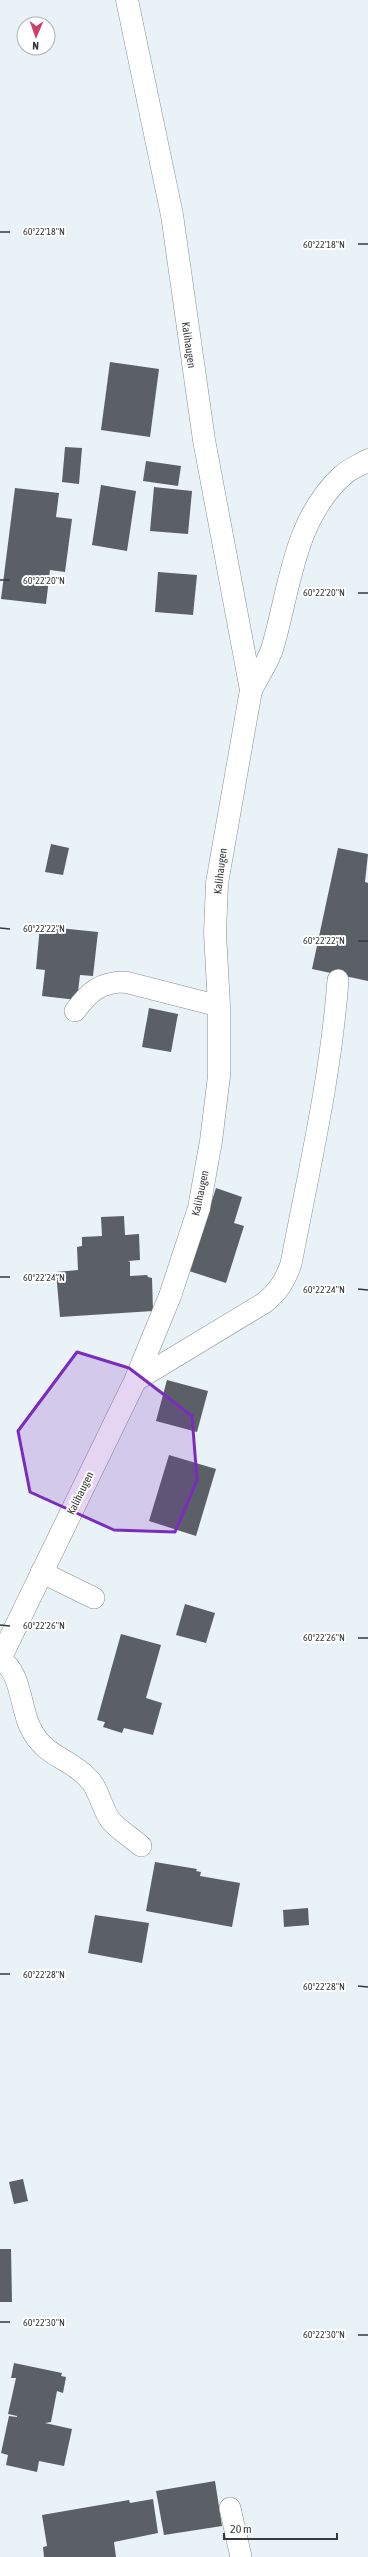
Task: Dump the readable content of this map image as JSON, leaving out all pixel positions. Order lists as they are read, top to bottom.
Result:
{
  "streets": {
    "street": ["Kalihaugen"]
  },
  "scale_bar": "20 m",
  "north": "bottom",
  "coordinates": [
    "60°22'18\"N",
    "60°22'20\"N",
    "60°22'22\"N",
    "60°22'24\"N",
    "60°22'26\"N",
    "60°22'28\"N",
    "60°22'30\"N"
  ]
}
